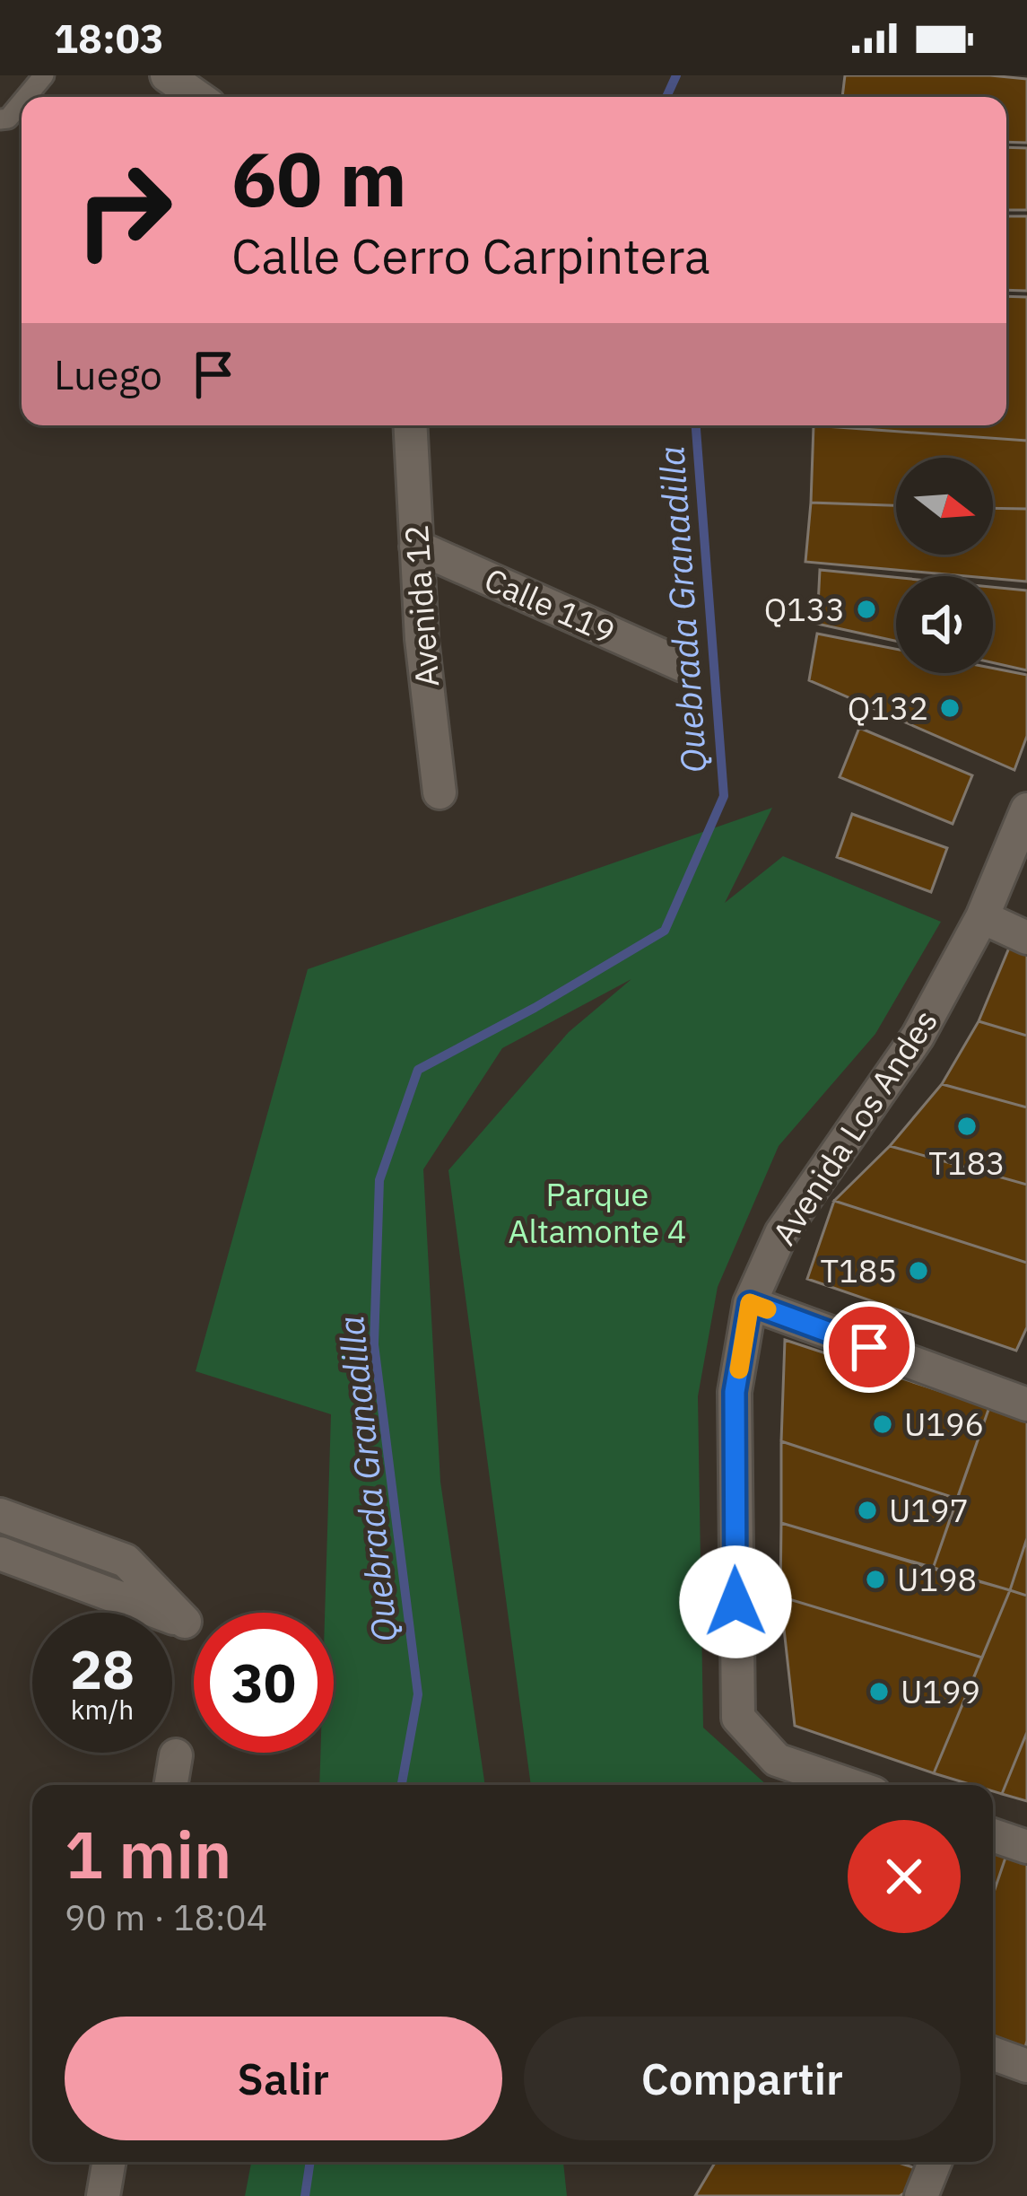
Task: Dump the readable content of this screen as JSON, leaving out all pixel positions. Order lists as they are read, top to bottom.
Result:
{
  "streets": {
    "street": ["Avenida 12", "Calle 119", "Avenida Los Andes"]
  },
  "crossings": [
    ["Avenida 12", "Calle 119"]
  ],
  "water": ["Quebrada Granadilla"],
  "parks": ["Parque Altamonte 4"],
  "places": [
    "Q133",
    "Q132",
    "T183",
    "T185",
    "U196",
    "U197",
    "U198",
    "U199"
  ],
  "north": "right",
  "page": {
    "status": "18:03",
    "turn": ["60 m", "Calle Cerro Carpintera"],
    "then": "Luego",
    "speed": "28 km/h",
    "limit": "30",
    "heading": ["1 min", "90 m · 18:04"],
    "buttons": ["Salir", "Compartir"]
  }
}
